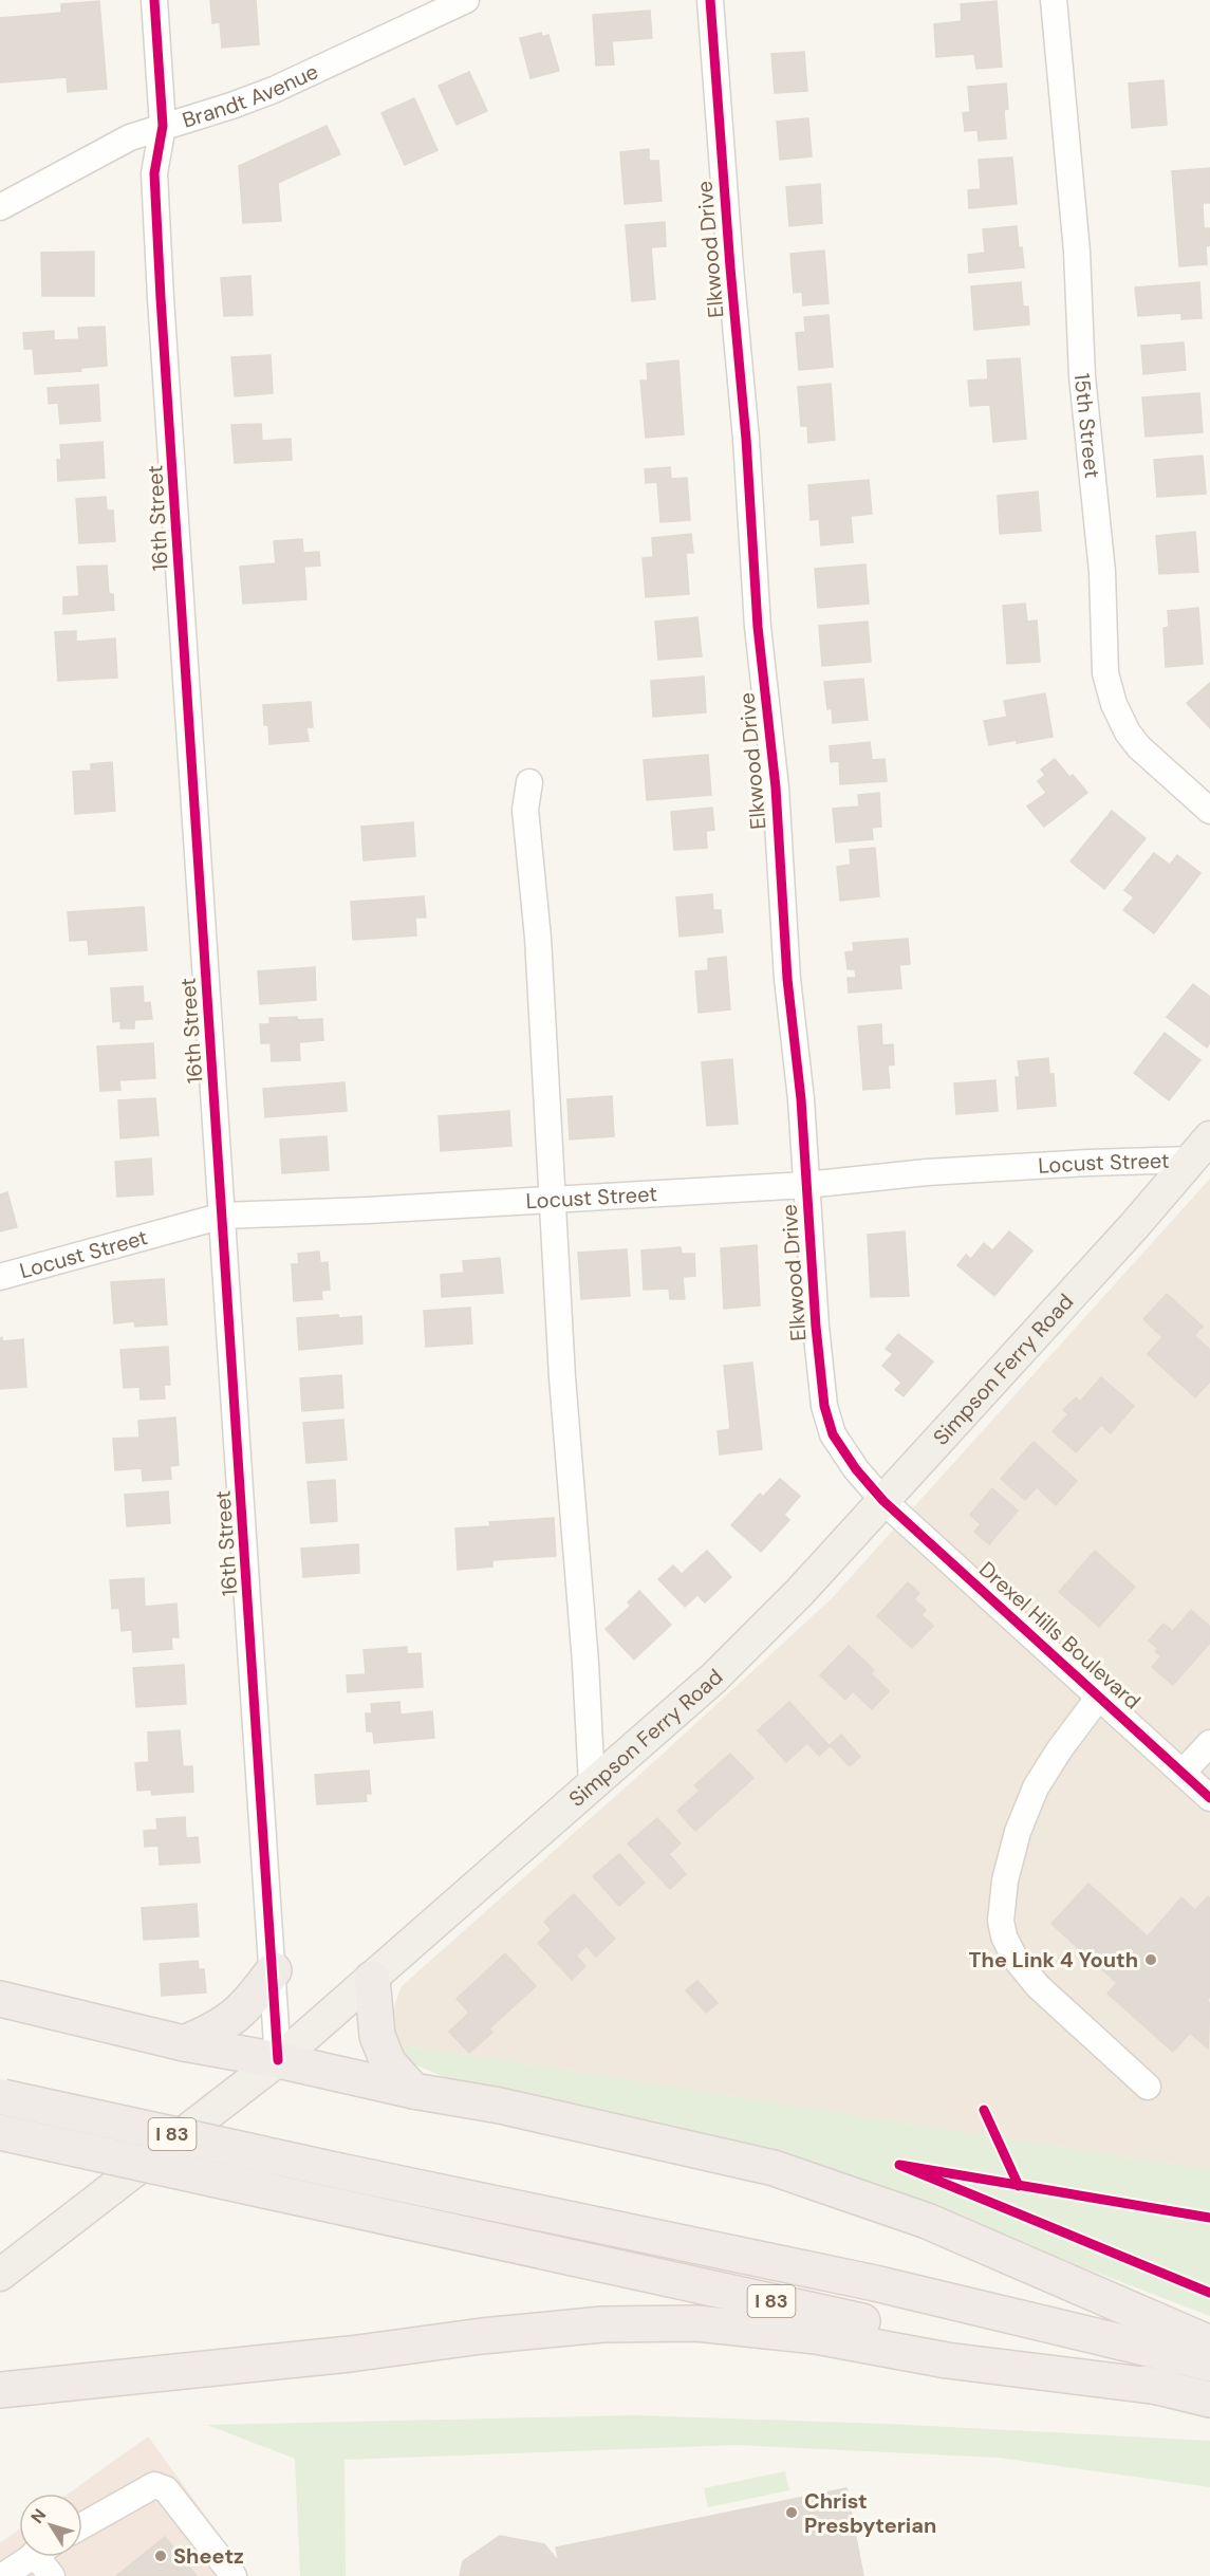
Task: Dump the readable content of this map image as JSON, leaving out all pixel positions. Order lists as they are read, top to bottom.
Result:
{
  "streets": {
    "highway": ["I 83"],
    "main road": ["Simpson Ferry Road"],
    "street": [
      "Brandt Avenue",
      "Elkwood Drive",
      "15th Street",
      "16th Street",
      "Locust Street",
      "Drexel Hills Boulevard"
    ]
  },
  "crossings": [
    ["Brandt Avenue", "16th Street"],
    ["Elkwood Drive", "Locust Street"],
    ["Elkwood Drive", "Simpson Ferry Road"],
    ["Elkwood Drive", "Drexel Hills Boulevard"],
    ["16th Street", "Locust Street"],
    ["16th Street", "Simpson Ferry Road"],
    ["Locust Street", "Simpson Ferry Road"],
    ["Simpson Ferry Road", "Drexel Hills Boulevard"]
  ],
  "places": ["The Link 4 Youth", "Christ Presbyterian", "Sheetz"],
  "north": "top left"
}
